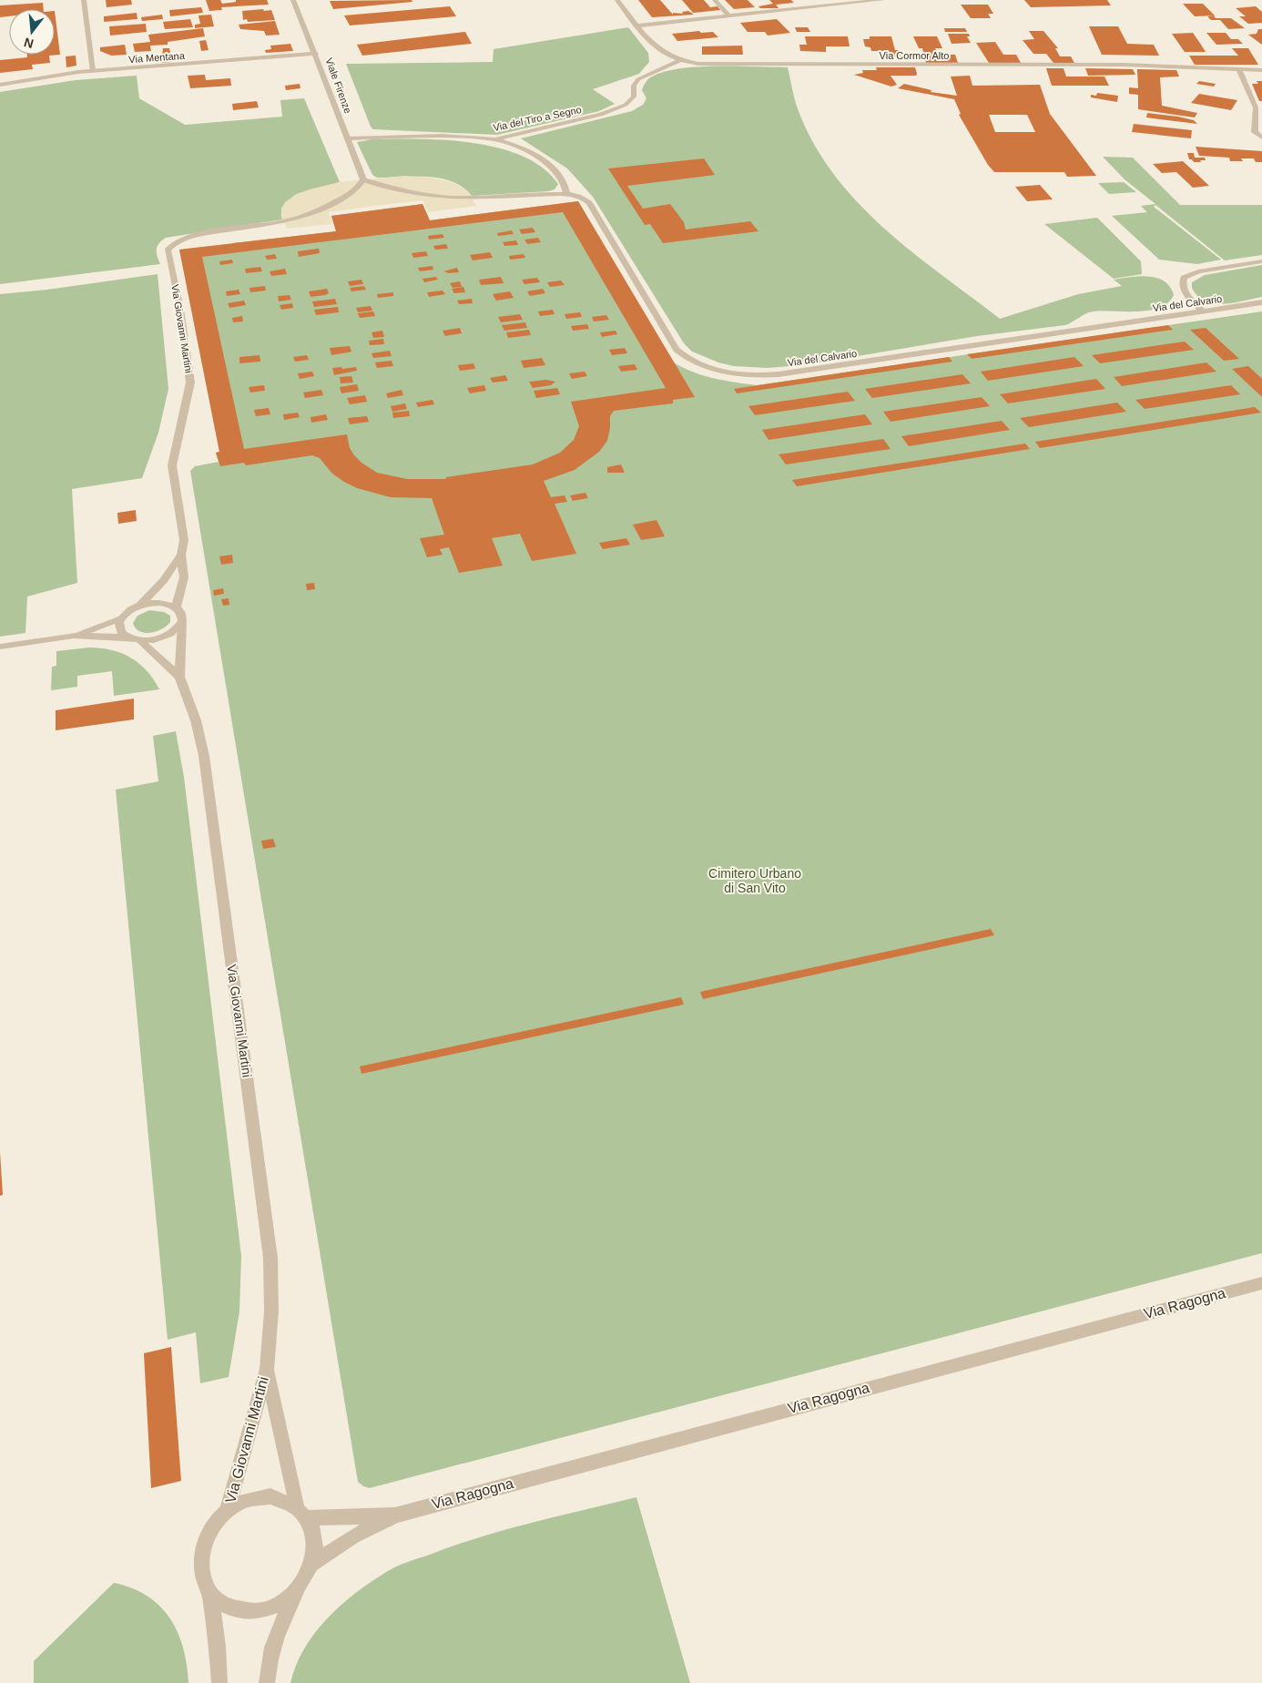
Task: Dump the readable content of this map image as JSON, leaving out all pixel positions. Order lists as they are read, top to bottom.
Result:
{
  "streets": {
    "street": [
      "Via Cormor Alto",
      "Via Mentana",
      "Viale Firenze",
      "Via del Tiro a Segno",
      "Via del Calvario",
      "Via Giovanni Martini",
      "Via Ragogna"
    ]
  },
  "crossings": [
    ["Via Cormor Alto", "Via del Tiro a Segno"],
    ["Via Mentana", "Viale Firenze"],
    ["Viale Firenze", "Via del Tiro a Segno"],
    ["Viale Firenze", "Via del Calvario"],
    ["Viale Firenze", "Via Giovanni Martini"],
    ["Via del Calvario", "Via Giovanni Martini"],
    ["Via Giovanni Martini", "Via Ragogna"]
  ],
  "parks": ["Cimitero Urbano di San Vito"],
  "north": "bottom"
}
